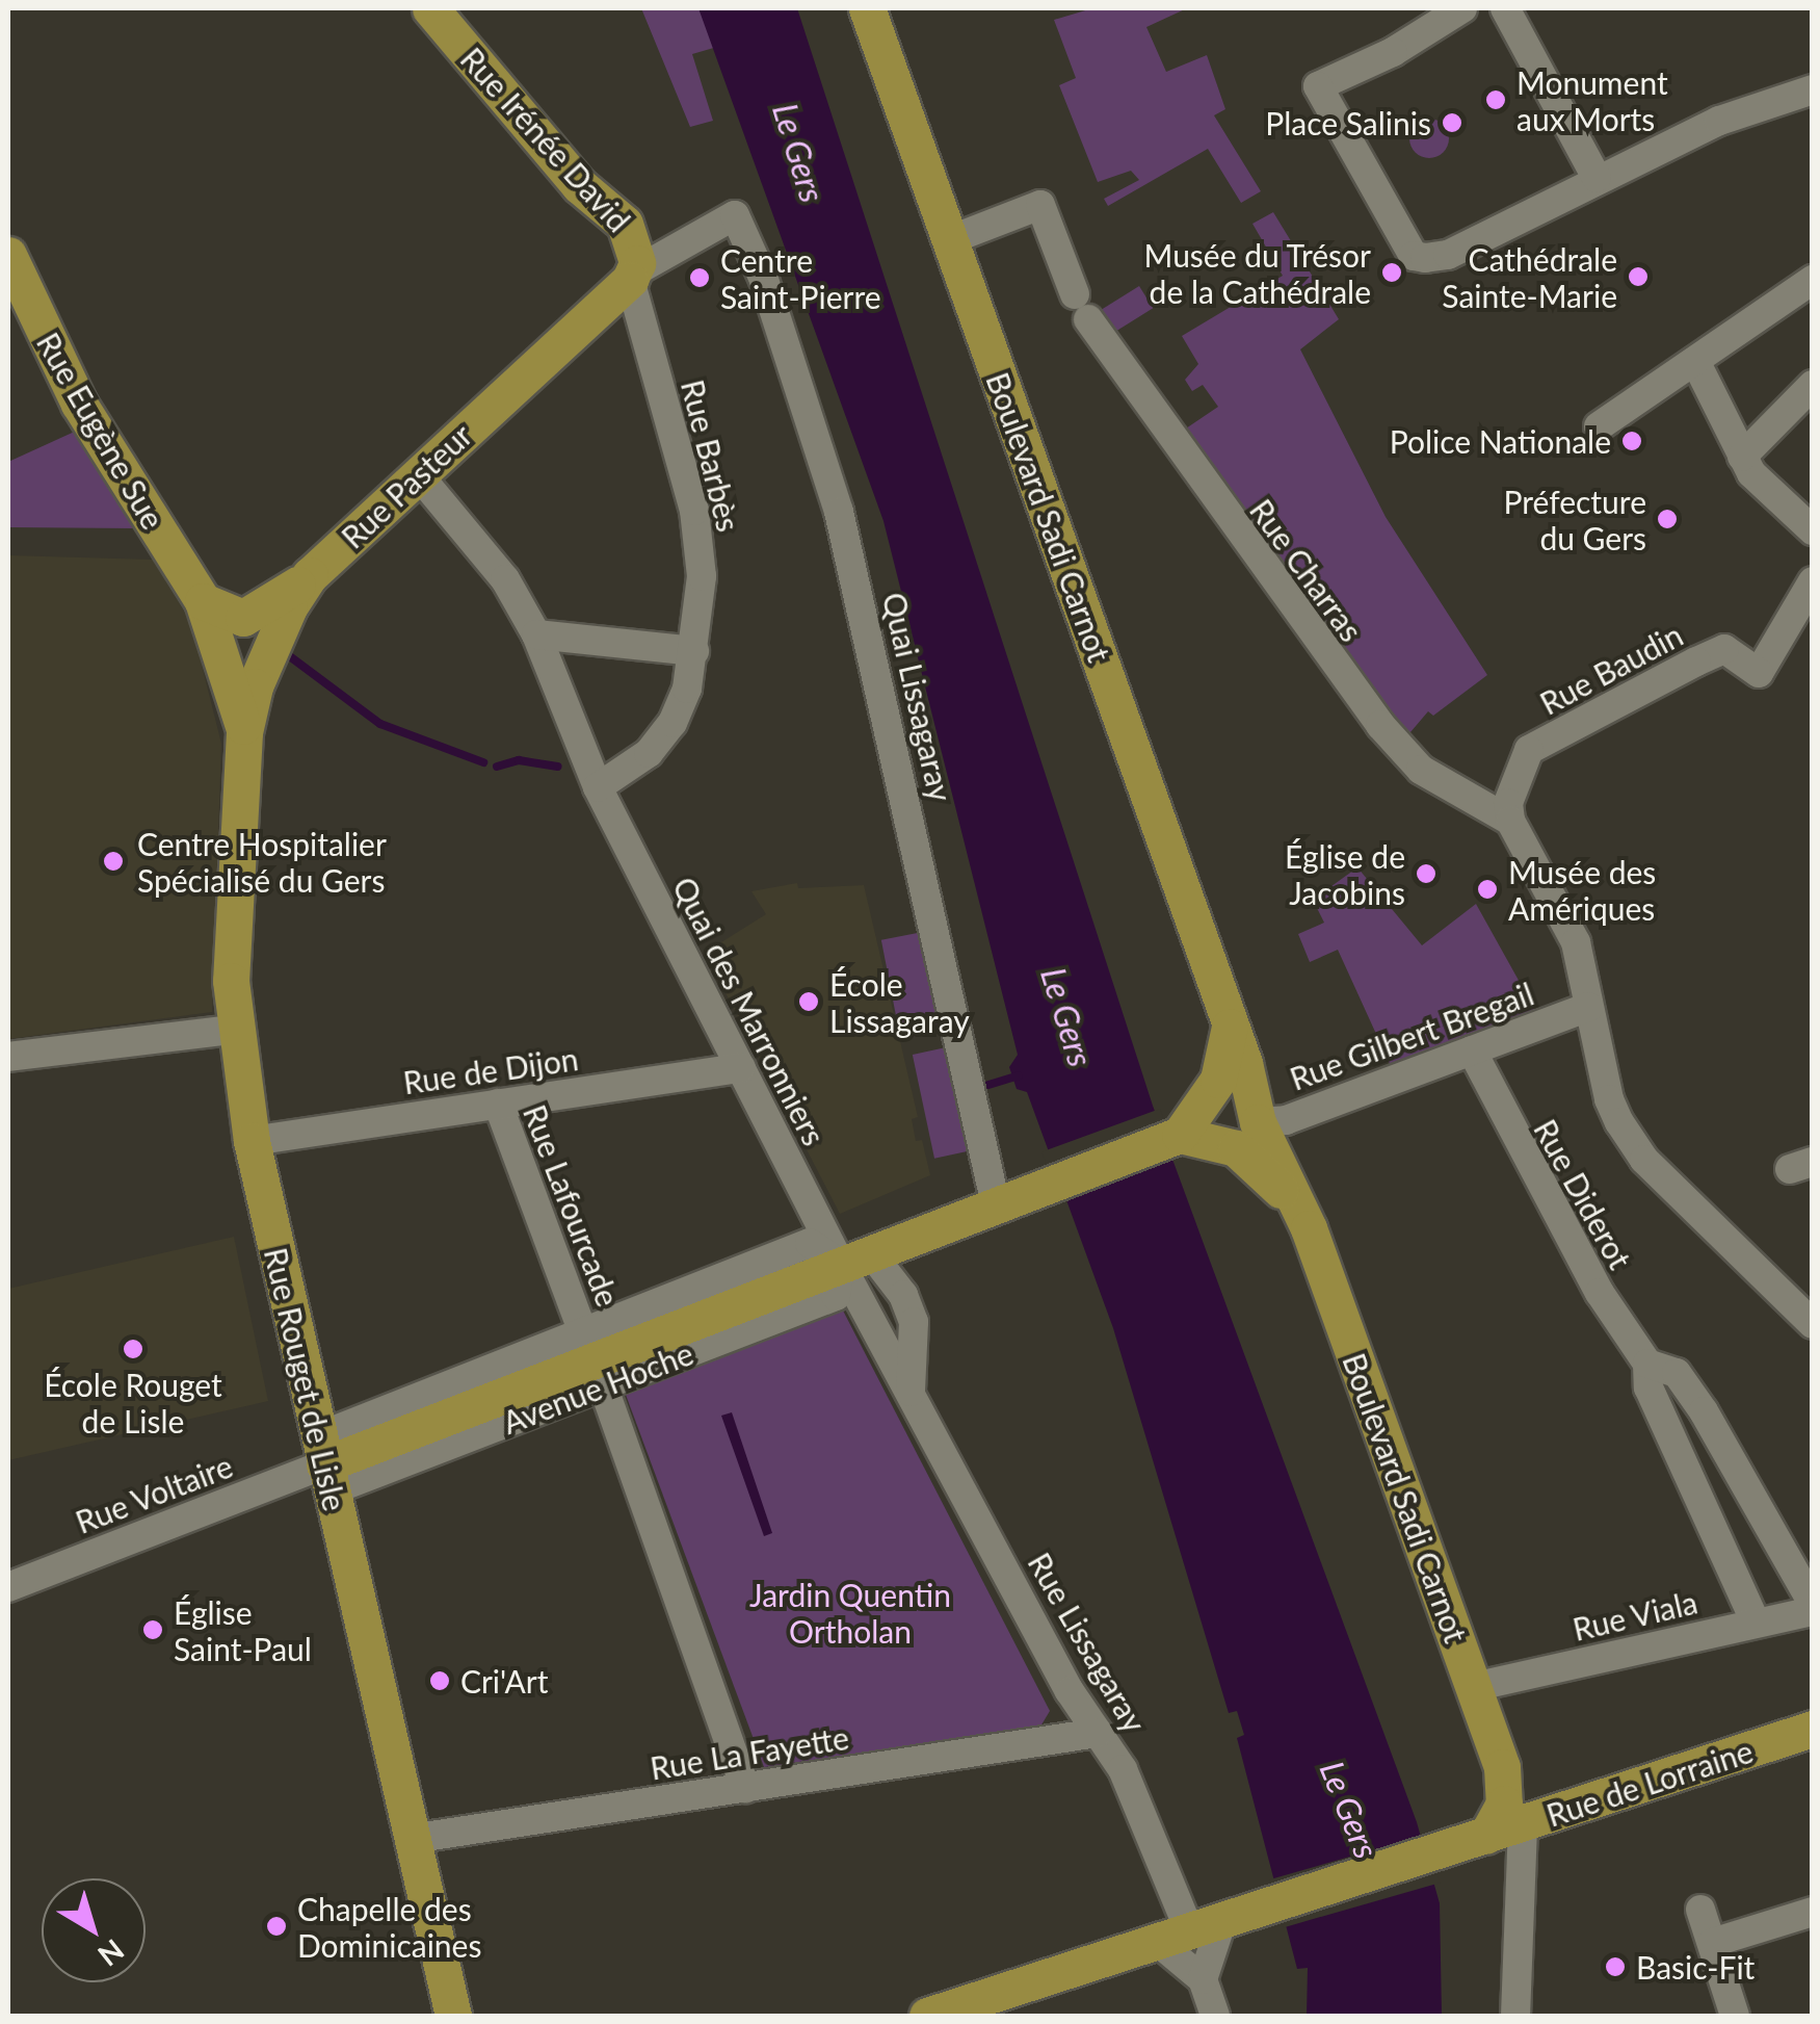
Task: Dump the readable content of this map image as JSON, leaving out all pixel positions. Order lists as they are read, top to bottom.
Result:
{
  "streets": {
    "main road": [
      "Rue Irénée David",
      "Rue Eugène Sue",
      "Rue Pasteur",
      "Boulevard Sadi Carnot",
      "Rue Rouget de Lisle",
      "Avenue Hoche",
      "Rue de Lorraine"
    ],
    "street": [
      "Rue Barbès",
      "Rue Charras",
      "Rue Baudin",
      "Quai Lissagaray",
      "Quai des Marronniers",
      "Rue Gilbert Bregail",
      "Rue de Dijon",
      "Rue Diderot",
      "Rue Lafourcade",
      "Rue Voltaire",
      "Rue Viala",
      "Rue Lissagaray",
      "Rue La Fayette"
    ]
  },
  "crossings": [
    ["Rue Irénée David", "Rue Barbès"],
    ["Rue Irénée David", "Rue Pasteur"],
    ["Rue Irénée David", "Quai Lissagaray"],
    ["Rue Eugène Sue", "Rue Pasteur"],
    ["Rue Eugène Sue", "Rue Rouget de Lisle"],
    ["Rue Barbès", "Rue Pasteur"],
    ["Rue Barbès", "Quai Lissagaray"],
    ["Rue Barbès", "Quai des Marronniers"],
    ["Rue Pasteur", "Quai Lissagaray"],
    ["Rue Pasteur", "Quai des Marronniers"],
    ["Rue Pasteur", "Rue Rouget de Lisle"],
    ["Boulevard Sadi Carnot", "Rue Charras"],
    ["Boulevard Sadi Carnot", "Rue Gilbert Bregail"],
    ["Boulevard Sadi Carnot", "Avenue Hoche"],
    ["Boulevard Sadi Carnot", "Rue Viala"],
    ["Boulevard Sadi Carnot", "Rue de Lorraine"],
    ["Rue Charras", "Rue Baudin"],
    ["Quai Lissagaray", "Avenue Hoche"],
    ["Quai des Marronniers", "Rue de Dijon"],
    ["Quai des Marronniers", "Avenue Hoche"],
    ["Quai des Marronniers", "Rue Lissagaray"],
    ["Rue Gilbert Bregail", "Rue Diderot"],
    ["Rue de Dijon", "Rue Lafourcade"],
    ["Rue de Dijon", "Rue Rouget de Lisle"],
    ["Rue Diderot", "Rue Viala"],
    ["Rue Lafourcade", "Avenue Hoche"],
    ["Rue Rouget de Lisle", "Avenue Hoche"],
    ["Rue Rouget de Lisle", "Rue Voltaire"],
    ["Rue Rouget de Lisle", "Rue La Fayette"],
    ["Avenue Hoche", "Rue Voltaire"],
    ["Avenue Hoche", "Rue Lissagaray"],
    ["Rue Lissagaray", "Rue La Fayette"],
    ["Rue Lissagaray", "Rue de Lorraine"]
  ],
  "water": ["Le Gers"],
  "parks": ["Jardin Quentin Ortholan"],
  "places": [
    "Monument aux Morts",
    "Place Salinis",
    "Musée du Trésor de la Cathédrale",
    "Cathédrale Sainte-Marie",
    "Centre Saint-Pierre",
    "Police Nationale",
    "Préfecture du Gers",
    "Centre Hospitalier Spécialisé du Gers",
    "Église de Jacobins",
    "Musée des Amériques",
    "École Lissagaray",
    "École Rouget de Lisle",
    "Église Saint-Paul",
    "Cri'Art",
    "Chapelle des Dominicaines",
    "Basic-Fit"
  ],
  "north": "bottom right"
}
